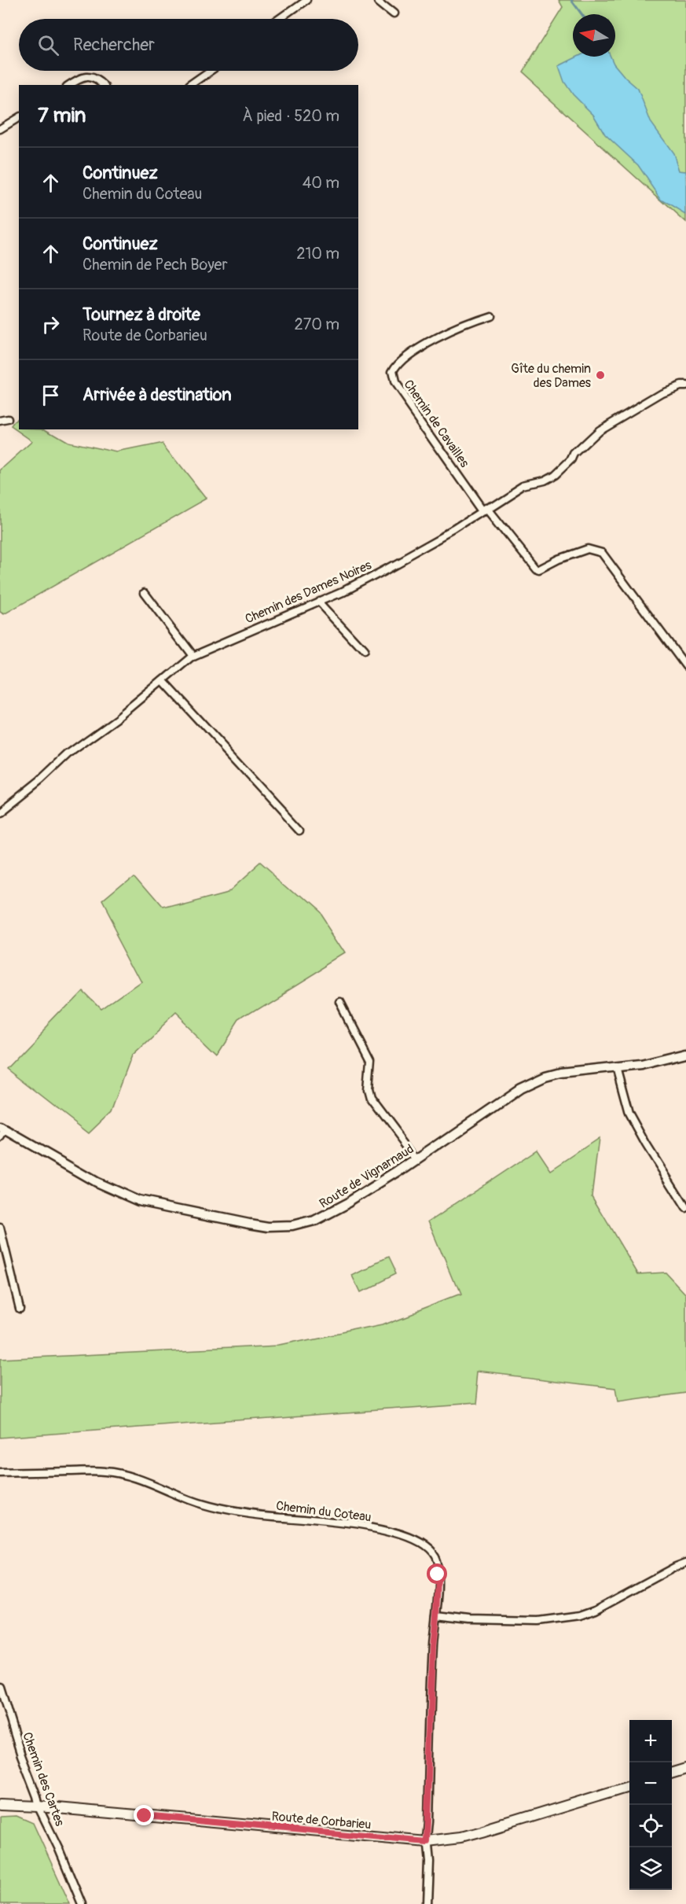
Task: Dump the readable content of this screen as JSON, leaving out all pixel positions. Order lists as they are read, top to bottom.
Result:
{
  "streets": {
    "main road": ["Route de Corbarieu"],
    "street": [
      "Chemin de Cavailles",
      "Chemin des Dames Noires",
      "Route de Vignarnaud",
      "Chemin du Coteau",
      "Chemin des Cartes"
    ]
  },
  "crossings": [
    ["Chemin de Cavailles", "Chemin des Dames Noires"],
    ["Chemin des Cartes", "Route de Corbarieu"]
  ],
  "places": ["Gîte du chemin des Dames"],
  "north": "left",
  "page": {
    "search": "Rechercher",
    "heading": ["7 min", "À pied · 520 m"],
    "list": [
      ["Continuez", "Chemin du Coteau", "40 m"],
      ["Continuez", "Chemin de Pech Boyer", "210 m"],
      ["Tournez à droite", "Route de Corbarieu", "270 m"],
      "Arrivée à destination"
    ],
    "map_buttons": ["+", "−"]
  }
}
